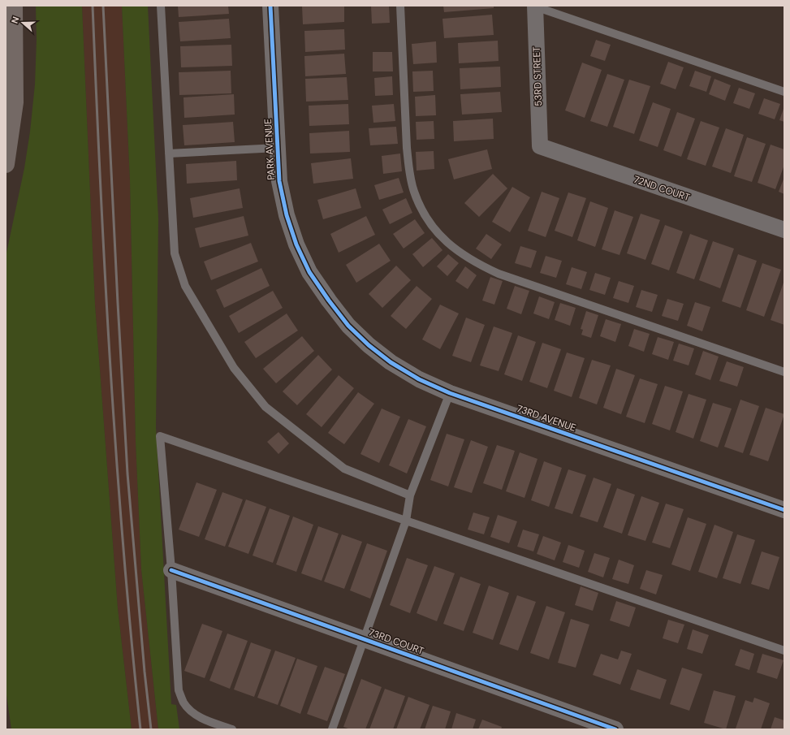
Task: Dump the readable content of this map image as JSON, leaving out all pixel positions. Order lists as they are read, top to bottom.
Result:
{
  "streets": {
    "street": [
      "53RD STREET",
      "PARK AVENUE",
      "72ND COURT",
      "73RD AVENUE",
      "73RD COURT"
    ]
  },
  "crossings": [
    ["53RD STREET", "72ND COURT"],
    ["PARK AVENUE", "73RD AVENUE"]
  ],
  "north": "left"
}
